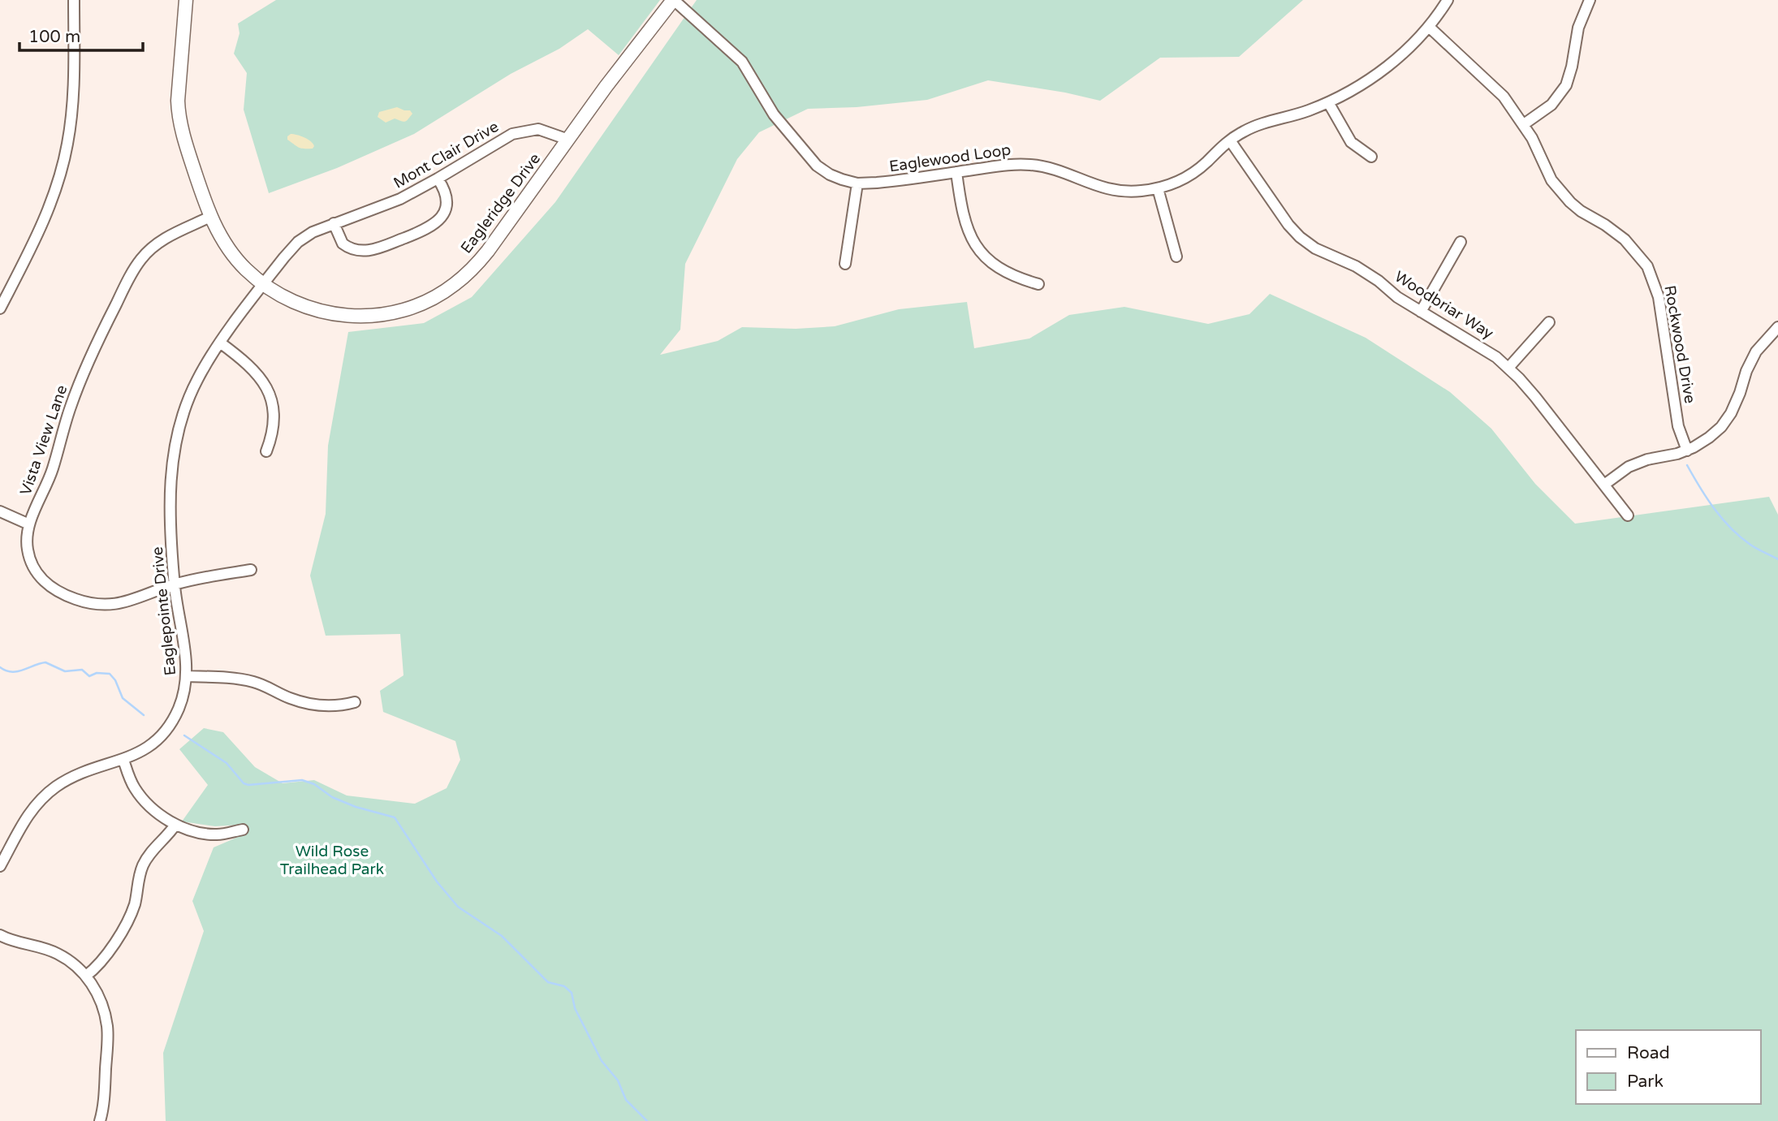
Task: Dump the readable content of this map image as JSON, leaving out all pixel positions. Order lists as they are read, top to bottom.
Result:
{
  "streets": {
    "main road": ["Eagleridge Drive"],
    "street": [
      "Mont Clair Drive",
      "Eaglewood Loop",
      "Woodbriar Way",
      "Rockwood Drive",
      "Vista View Lane",
      "Eaglepointe Drive"
    ]
  },
  "crossings": [
    ["Mont Clair Drive", "Eagleridge Drive"],
    ["Mont Clair Drive", "Eaglepointe Drive"],
    ["Eaglewood Loop", "Eagleridge Drive"],
    ["Eaglewood Loop", "Woodbriar Way"],
    ["Eaglewood Loop", "Rockwood Drive"],
    ["Eagleridge Drive", "Vista View Lane"],
    ["Eagleridge Drive", "Eaglepointe Drive"],
    ["Vista View Lane", "Eaglepointe Drive"]
  ],
  "parks": ["Wild Rose Trailhead Park"],
  "legend": ["Road", "Park"],
  "scale_bar": "100 m"
}
